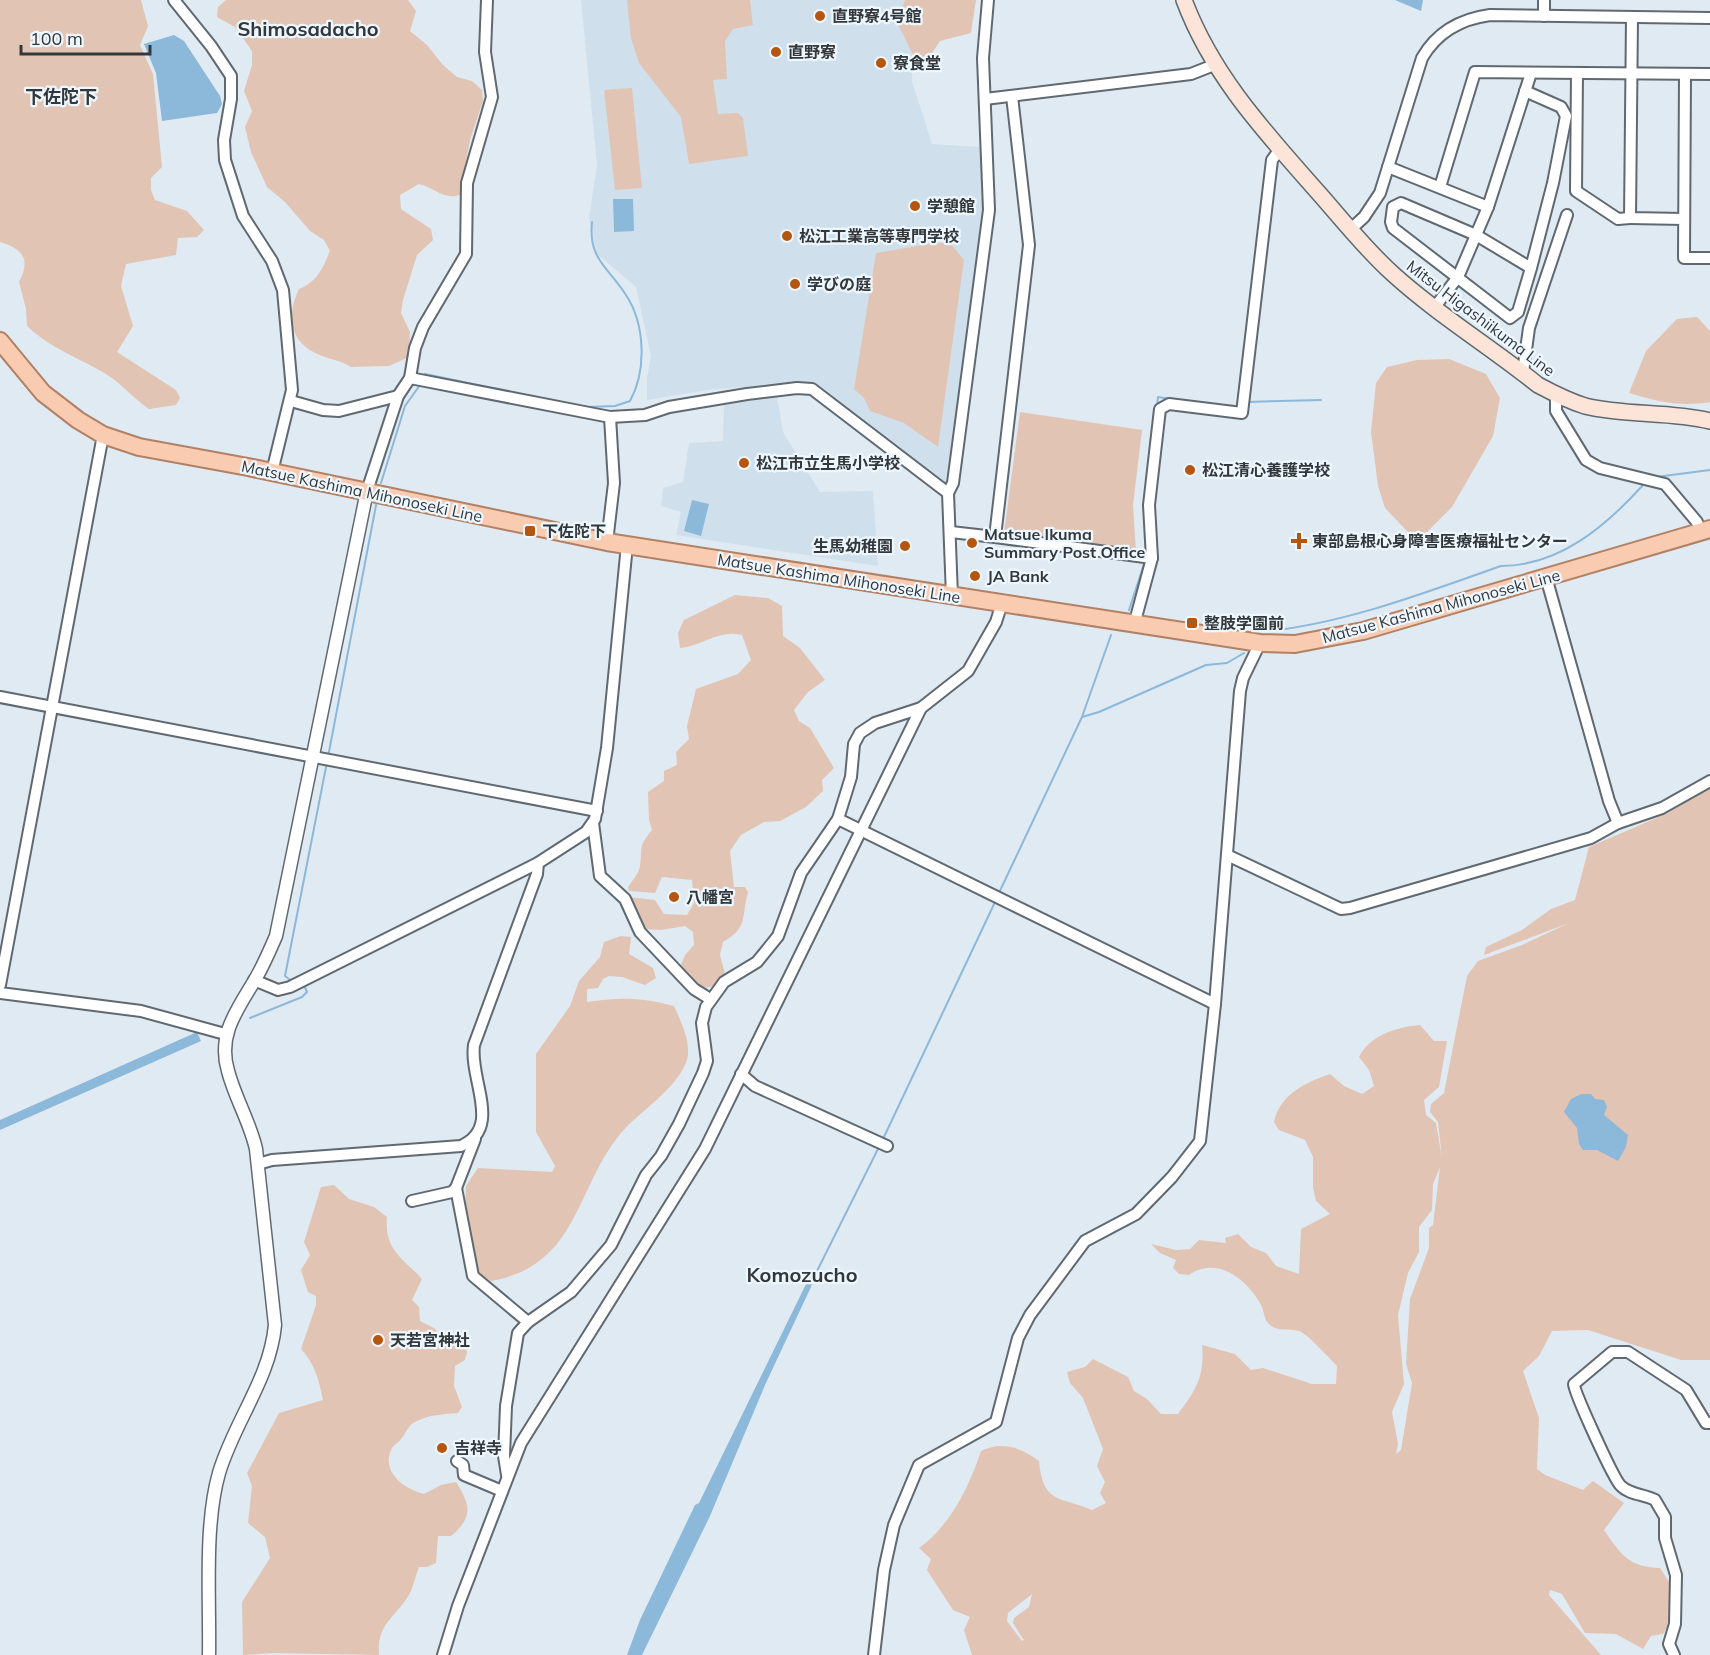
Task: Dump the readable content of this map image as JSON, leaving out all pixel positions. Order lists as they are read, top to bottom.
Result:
{
  "streets": {
    "main road": ["Mitsu Higashiikuma Line", "Matsue Kashima Mihonoseki Line"]
  },
  "districts": ["Shimosadacho", "下佐陀下", "Komozucho"],
  "places": {
    "other": [
      "直野寮4号館",
      "直野寮",
      "寮食堂",
      "学憩館",
      "松江工業高等専門学校",
      "学びの庭",
      "松江市立生馬小学校",
      "松江清心養護学校",
      "Matsue Ikuma Summary Post Office",
      "生馬幼稚園",
      "JA Bank",
      "八幡宮",
      "天若宮神社",
      "吉祥寺"
    ],
    "transit": ["下佐陀下", "整肢学園前"],
    "health": ["東部島根心身障害医療福祉センター"]
  },
  "scale_bar": "100 m"
}
